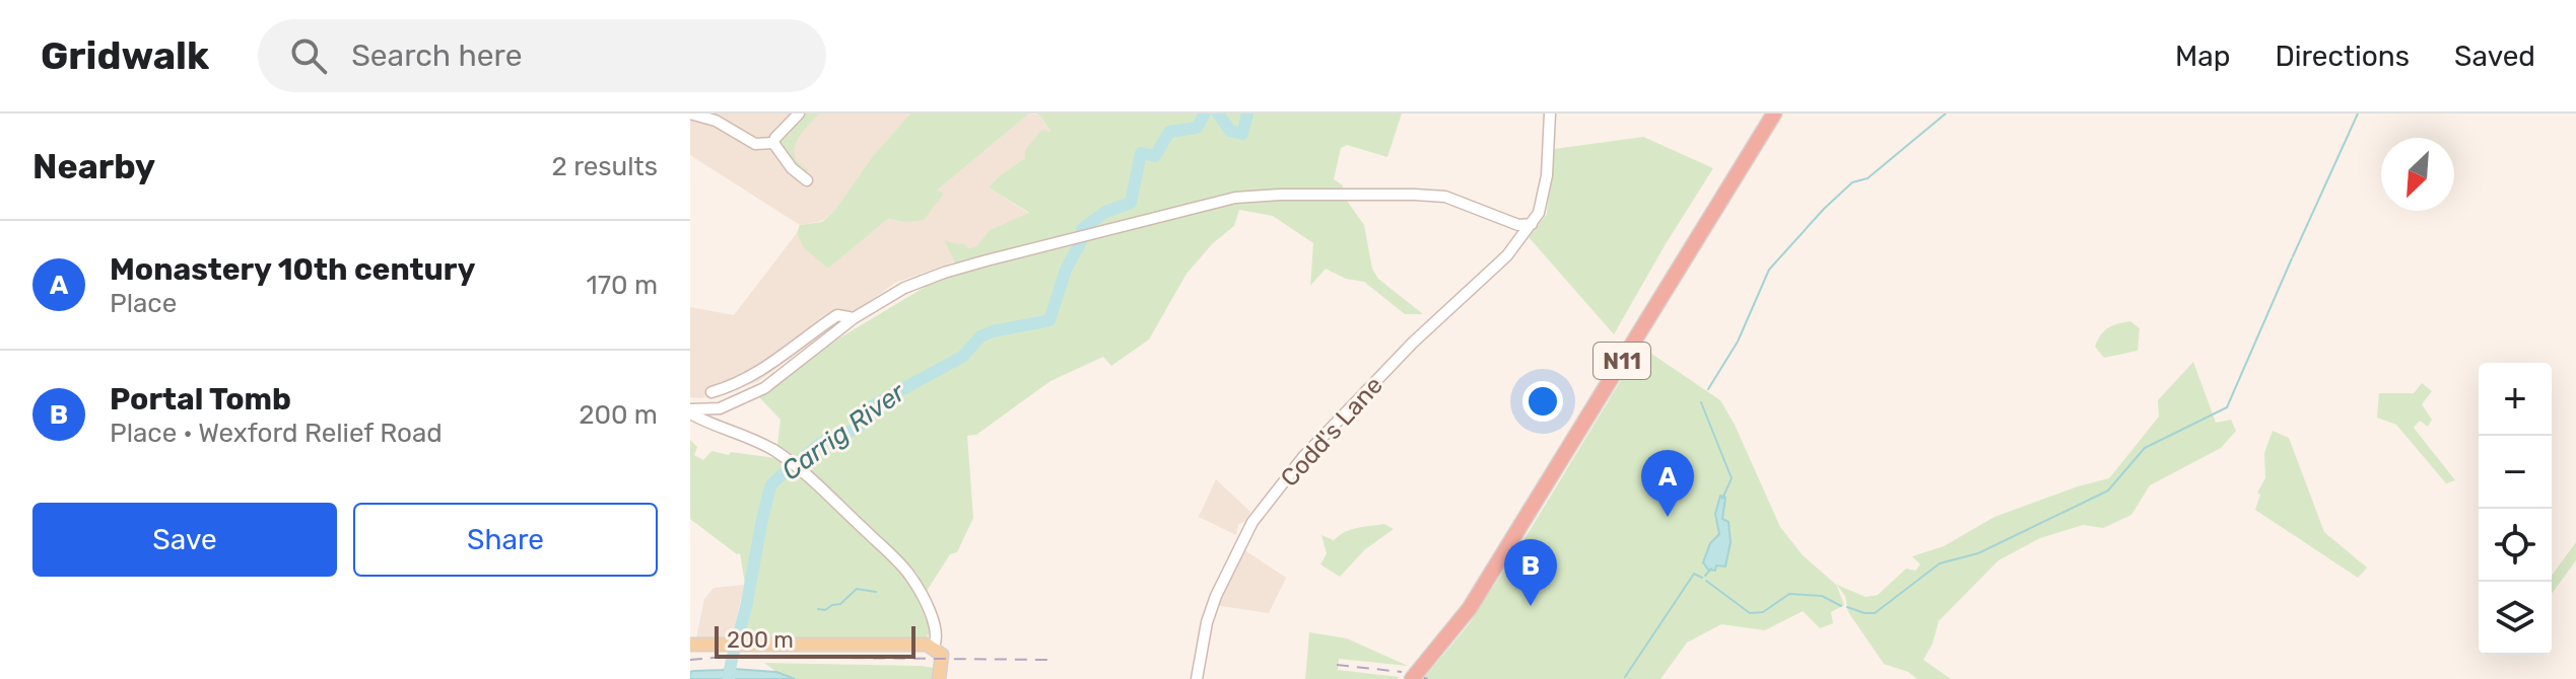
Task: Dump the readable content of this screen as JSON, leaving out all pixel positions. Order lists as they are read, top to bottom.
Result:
{
  "streets": {
    "highway": ["N11"],
    "street": ["Codd's Lane"]
  },
  "water": ["Carrig River"],
  "scale_bar": "200 m",
  "north": "bottom left",
  "page": {
    "header": "Gridwalk",
    "search": "Search here",
    "nav": ["Map", "Directions", "Saved"],
    "heading": ["Nearby", "2 results"],
    "list": [
      {
        "mark": "A",
        "name": "Monastery 10th century",
        "note": "Place",
        "value": "170 m"
      },
      {
        "mark": "B",
        "name": "Portal Tomb",
        "note": "Place · Wexford Relief Road",
        "value": "200 m"
      }
    ],
    "map_buttons": ["+", "−"],
    "pins": ["A", "B"],
    "buttons": ["Save", "Share"],
    "scale": "200 m"
  }
}
